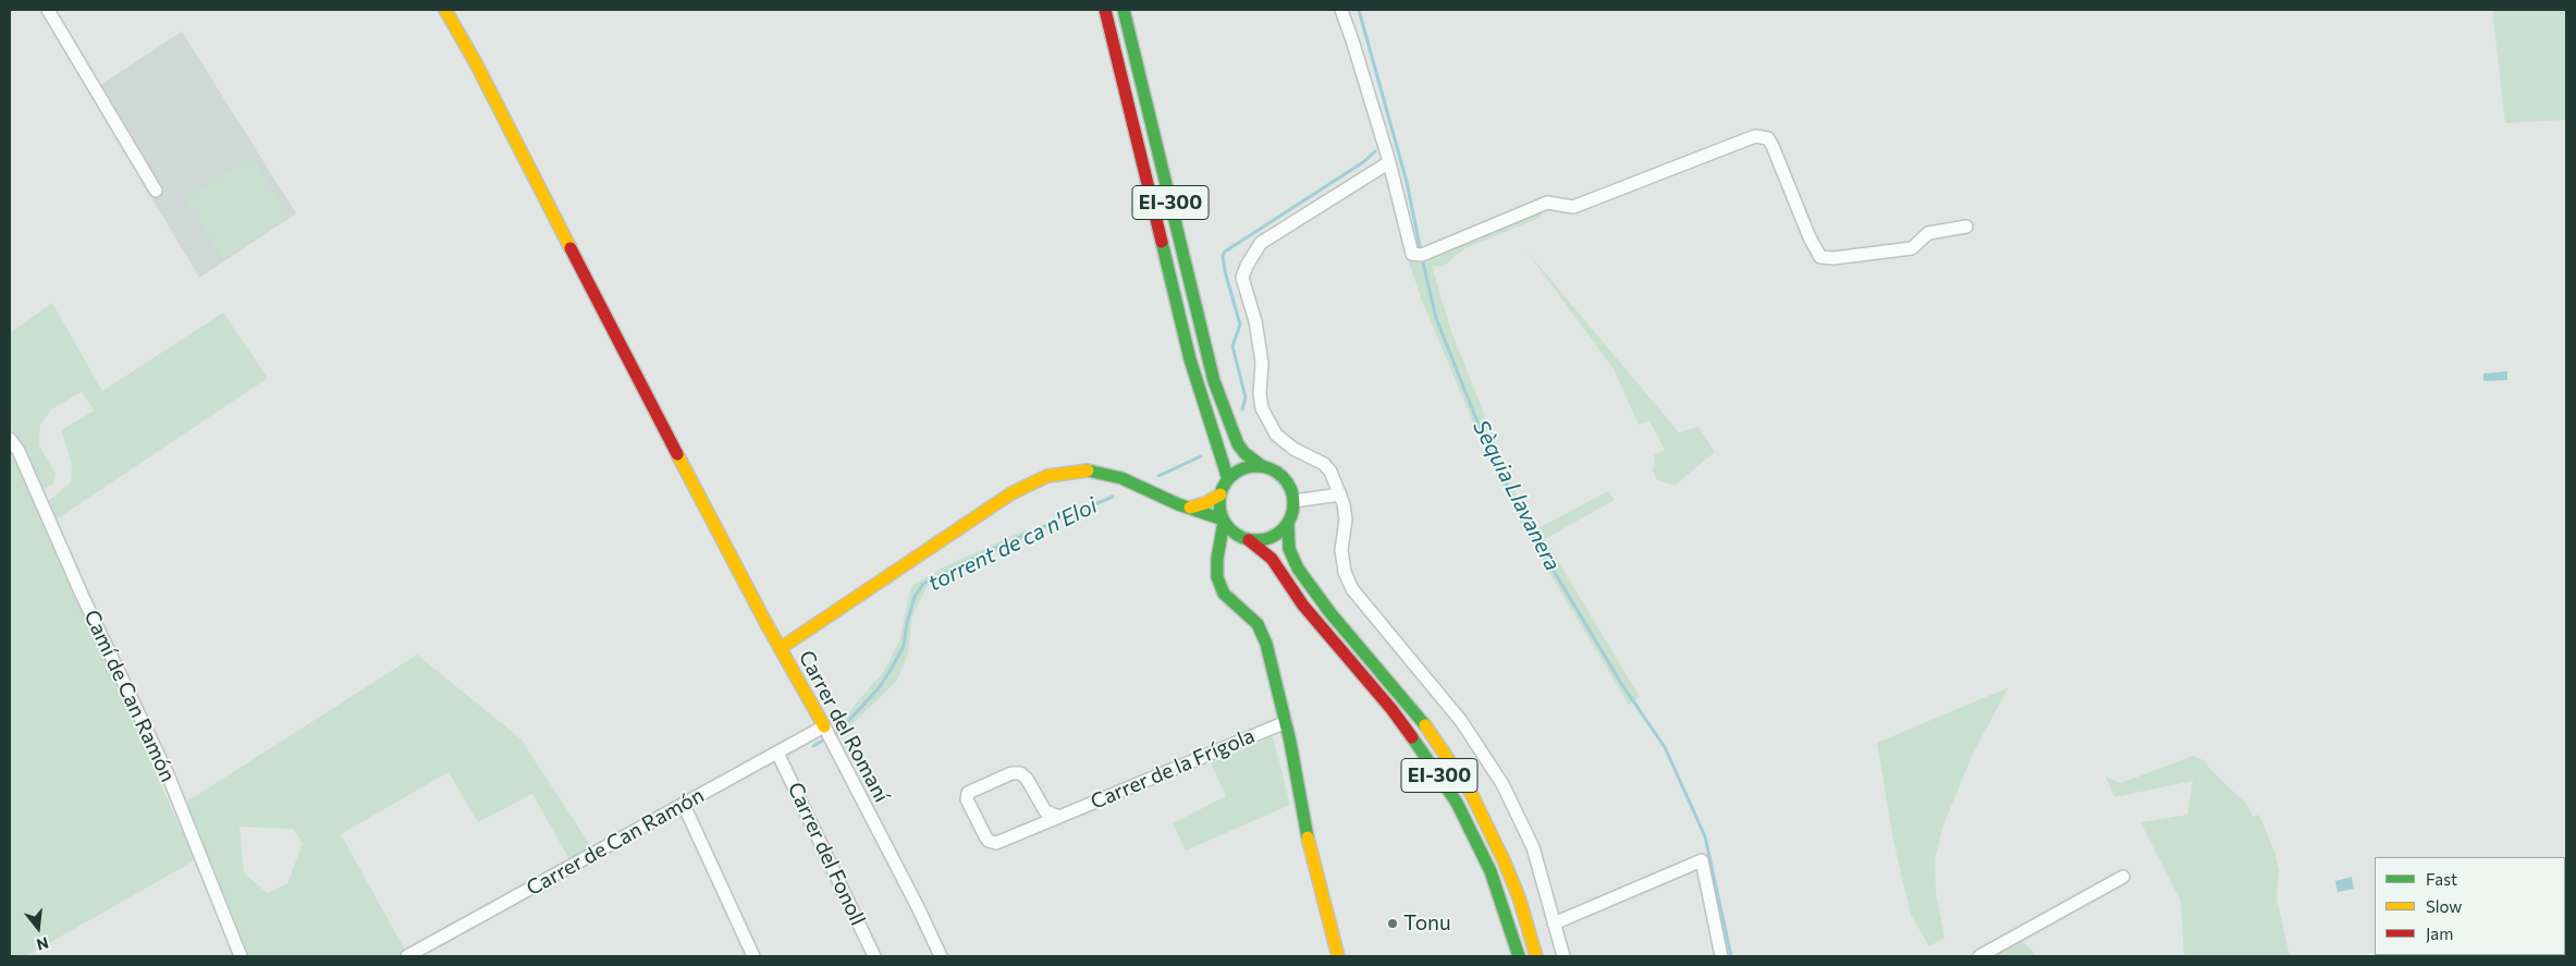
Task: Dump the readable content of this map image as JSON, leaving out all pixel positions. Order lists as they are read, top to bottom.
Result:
{
  "streets": {
    "main road": ["EI-300", "Carrer del Romaní"],
    "street": [
      "Camí de Can Ramón",
      "Carrer de la Frígola",
      "Carrer de Can Ramón",
      "Carrer del Fonoll"
    ]
  },
  "crossings": [
    ["Carrer del Romaní", "Carrer de Can Ramón"],
    ["Carrer de Can Ramón", "Carrer del Fonoll"]
  ],
  "water": ["Sèquia Llavanera", "torrent de ca n'Eloi"],
  "places": ["Tonu"],
  "legend": ["Fast", "Slow", "Jam"],
  "north": "bottom"
}
